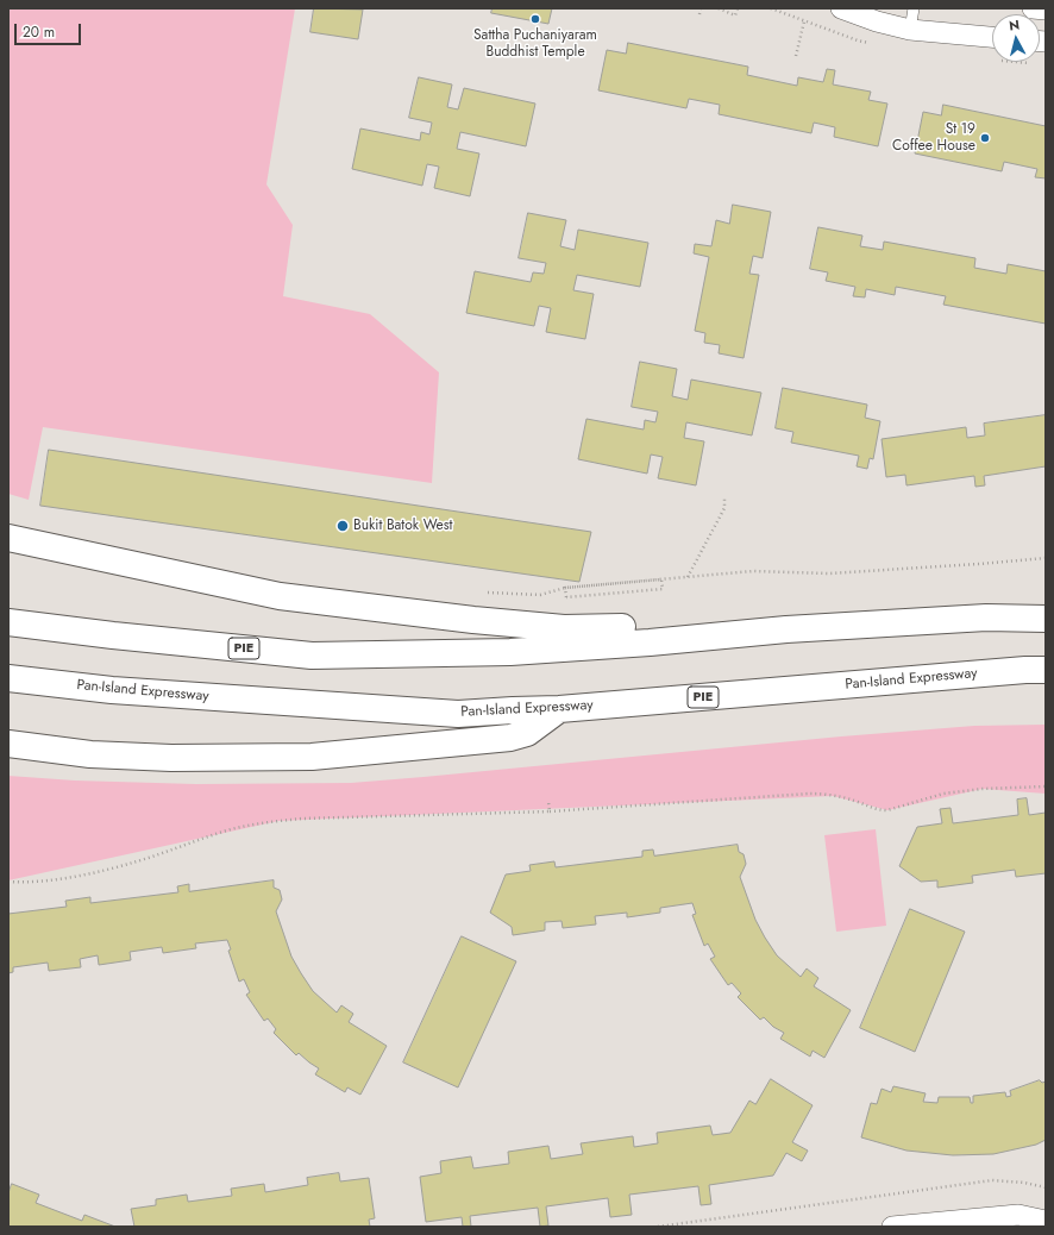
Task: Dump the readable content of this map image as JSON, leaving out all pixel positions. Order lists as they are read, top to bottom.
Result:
{
  "streets": {
    "highway": ["PIE", "Pan-Island Expressway"]
  },
  "places": ["Sattha Puchaniyaram Buddhist Temple", "St 19 Coffee House", "Bukit Batok West"],
  "scale_bar": "20 m",
  "north": "top"
}
